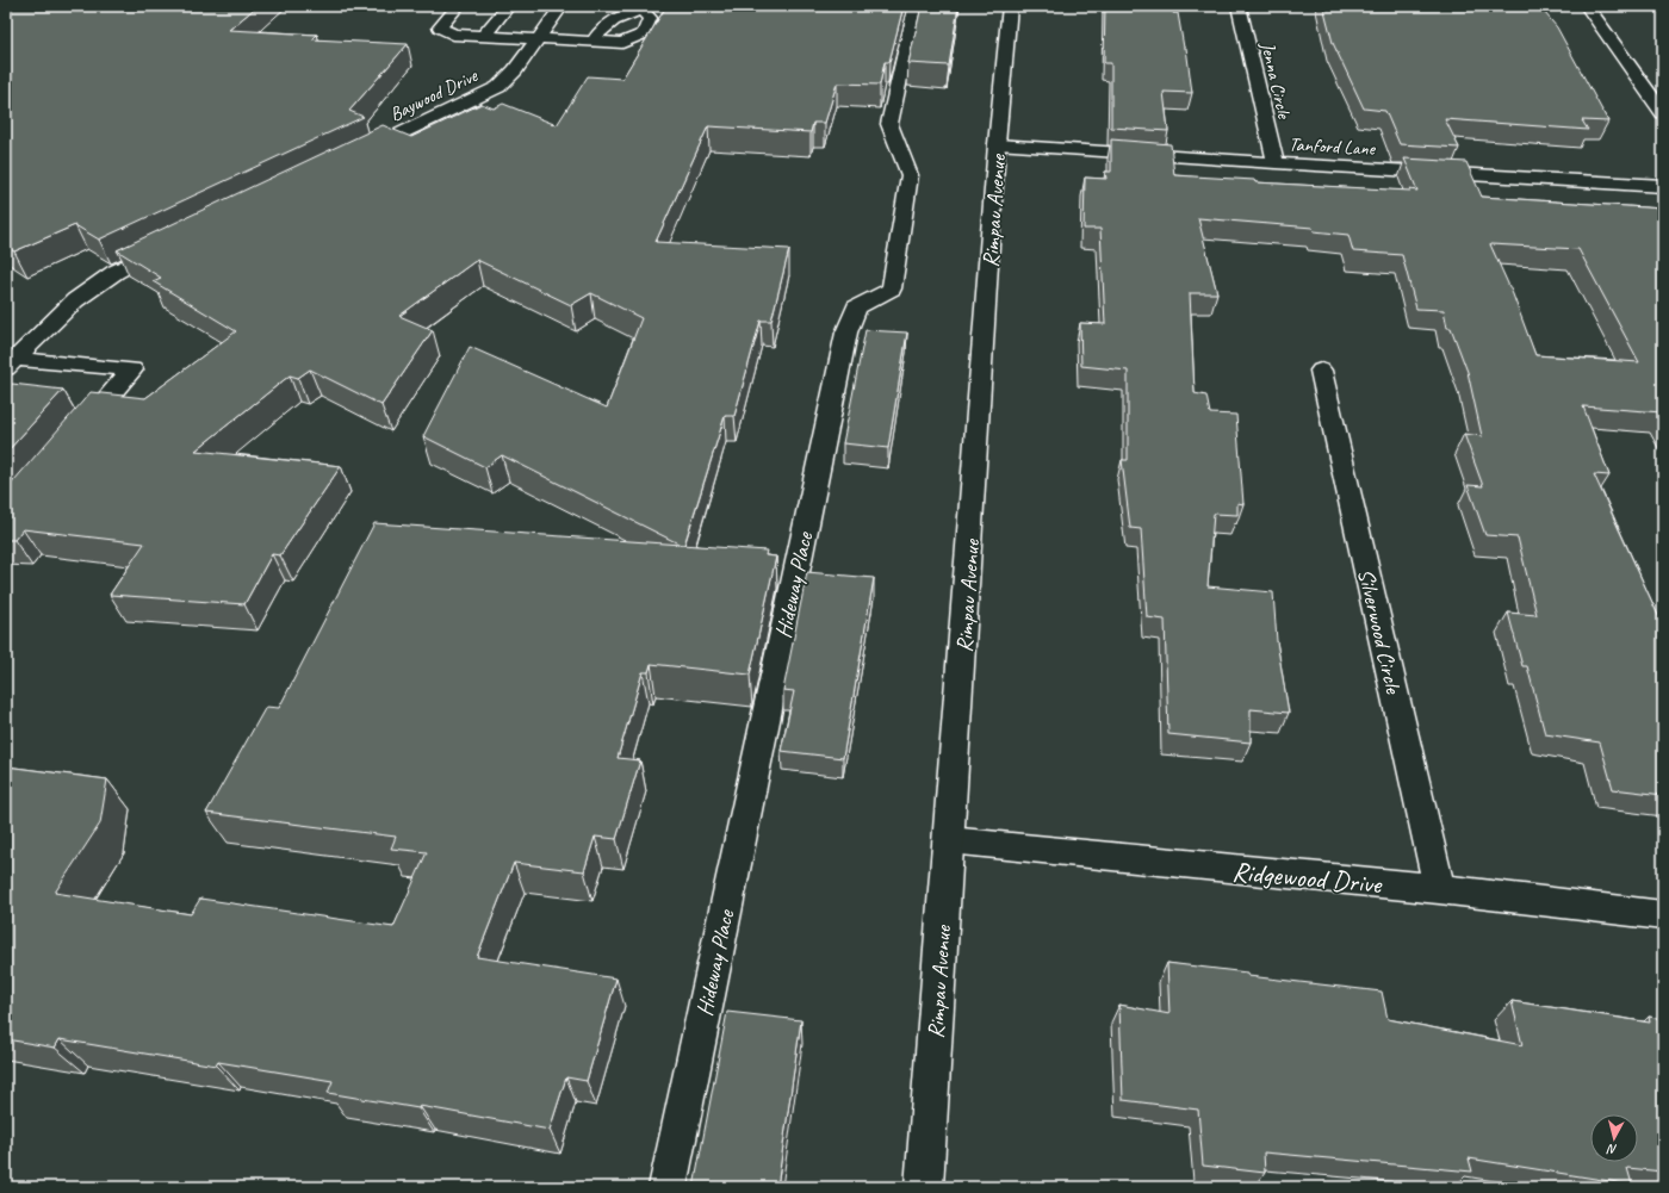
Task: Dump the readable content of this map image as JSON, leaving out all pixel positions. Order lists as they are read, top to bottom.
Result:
{
  "streets": {
    "street": [
      "Jenna Circle",
      "Baywood Drive",
      "Tanford Lane",
      "Rimpau Avenue",
      "Hideway Place",
      "Silverwood Circle",
      "Ridgewood Drive"
    ]
  },
  "crossings": [
    ["Jenna Circle", "Tanford Lane"],
    ["Tanford Lane", "Rimpau Avenue"],
    ["Rimpau Avenue", "Ridgewood Drive"],
    ["Silverwood Circle", "Ridgewood Drive"]
  ],
  "north": "bottom"
}
